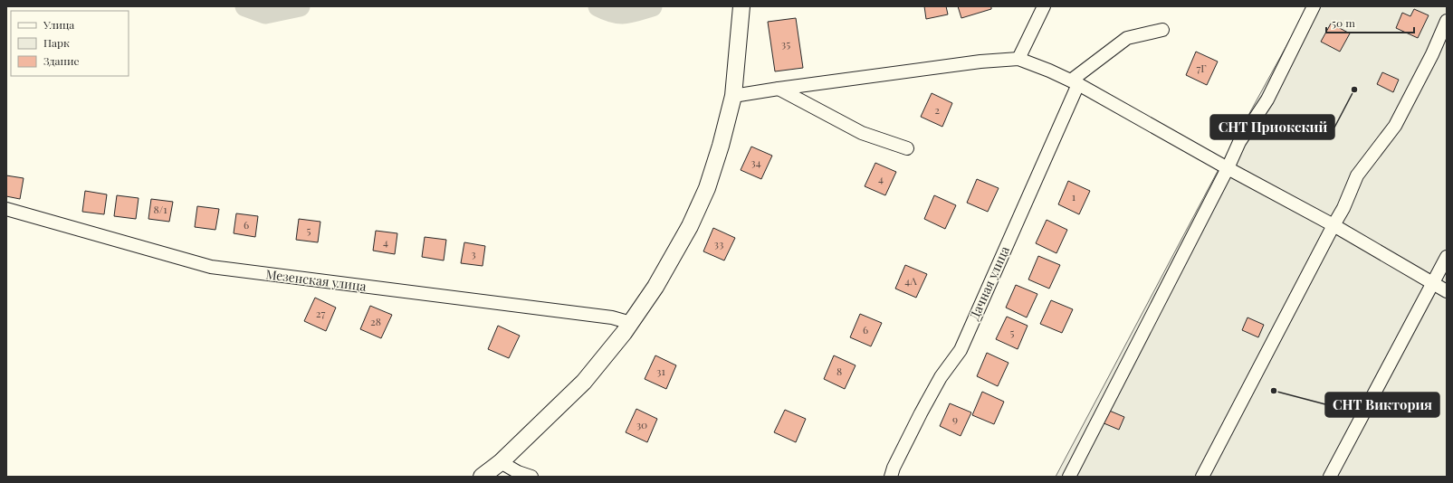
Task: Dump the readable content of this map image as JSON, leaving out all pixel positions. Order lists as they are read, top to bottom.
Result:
{
  "streets": {
    "street": ["Мезенская улица", "Дачная улица"]
  },
  "places": ["СНТ Приокский", "СНТ Виктория"],
  "house_numbers": [
    "35",
    "7Г",
    "2",
    "34",
    "4",
    "1",
    "8/1",
    "6",
    "5",
    "4",
    "33",
    "3",
    "4А",
    "27",
    "28",
    "6",
    "5",
    "31",
    "8",
    "9",
    "30"
  ],
  "legend": ["Улица", "Парк", "Здание"],
  "scale_bar": "50 m"
}
